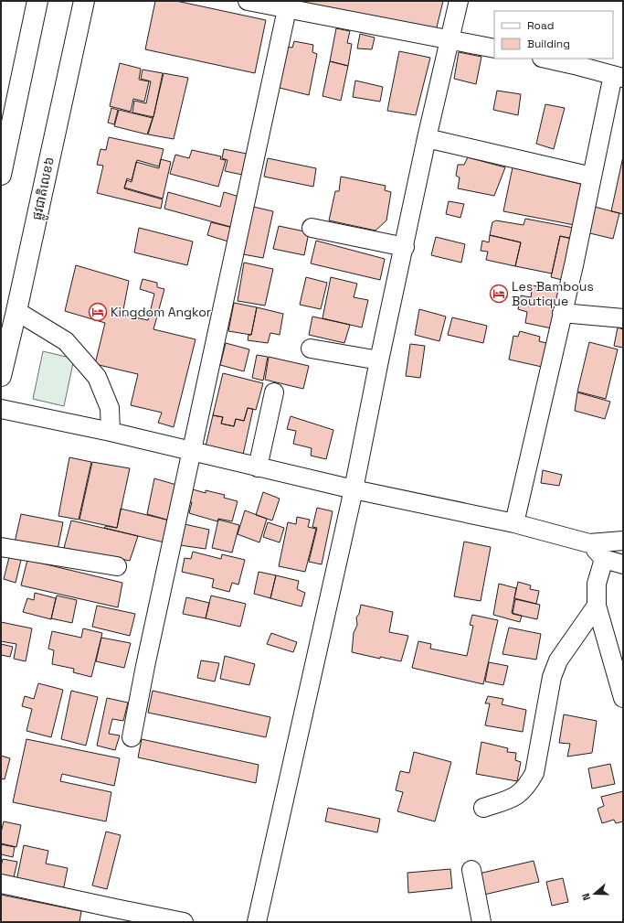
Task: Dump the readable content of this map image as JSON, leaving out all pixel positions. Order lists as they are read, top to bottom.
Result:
{
  "streets": {
    "highway": ["ផ្លូវជាតិលេខ៦"]
  },
  "places": {
    "hotel": ["Les Bambous Boutique", "Kingdom Angkor"]
  },
  "legend": ["Road", "Building"],
  "north": "left"
}
